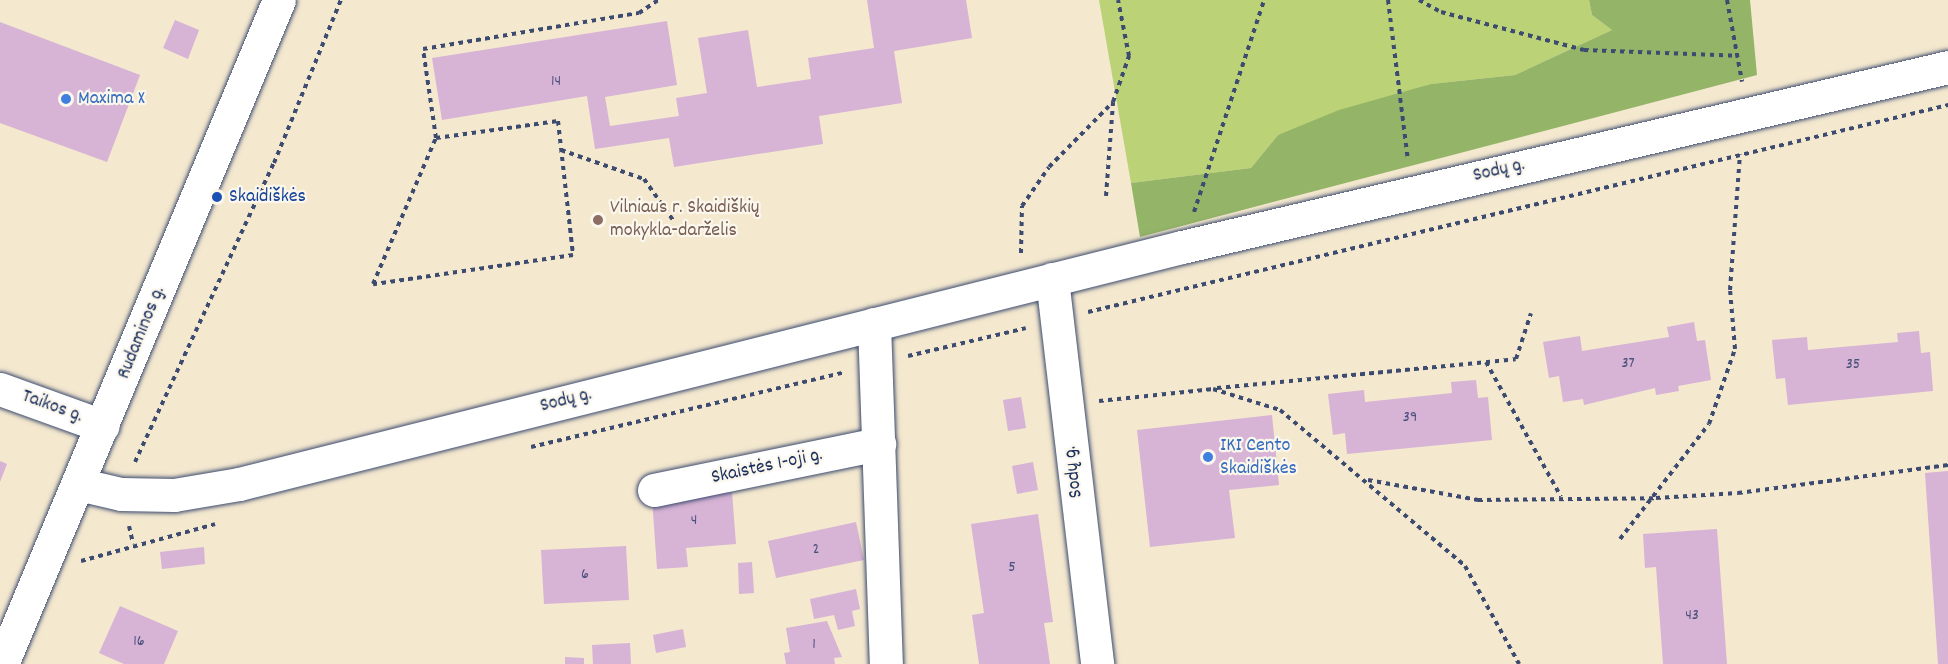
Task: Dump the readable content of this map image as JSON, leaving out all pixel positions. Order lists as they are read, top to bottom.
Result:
{
  "streets": {
    "street": [
      "Sodų g.",
      "Rudaminos g.",
      "Taikos g.",
      "Skaistės 1-oji g."
    ]
  },
  "crossings": [
    ["Sodų g.", "Rudaminos g."],
    ["Rudaminos g.", "Taikos g."]
  ],
  "places": [
    "Maxima X",
    "Skaidiškės",
    "Vilniaus r. Skaidiškių mokykla-darželis",
    "IKI Cento Skaidiškės"
  ],
  "house_numbers": [
    "14",
    "37",
    "35",
    "39",
    "4",
    "2",
    "5",
    "6",
    "43",
    "16",
    "1"
  ]
}
